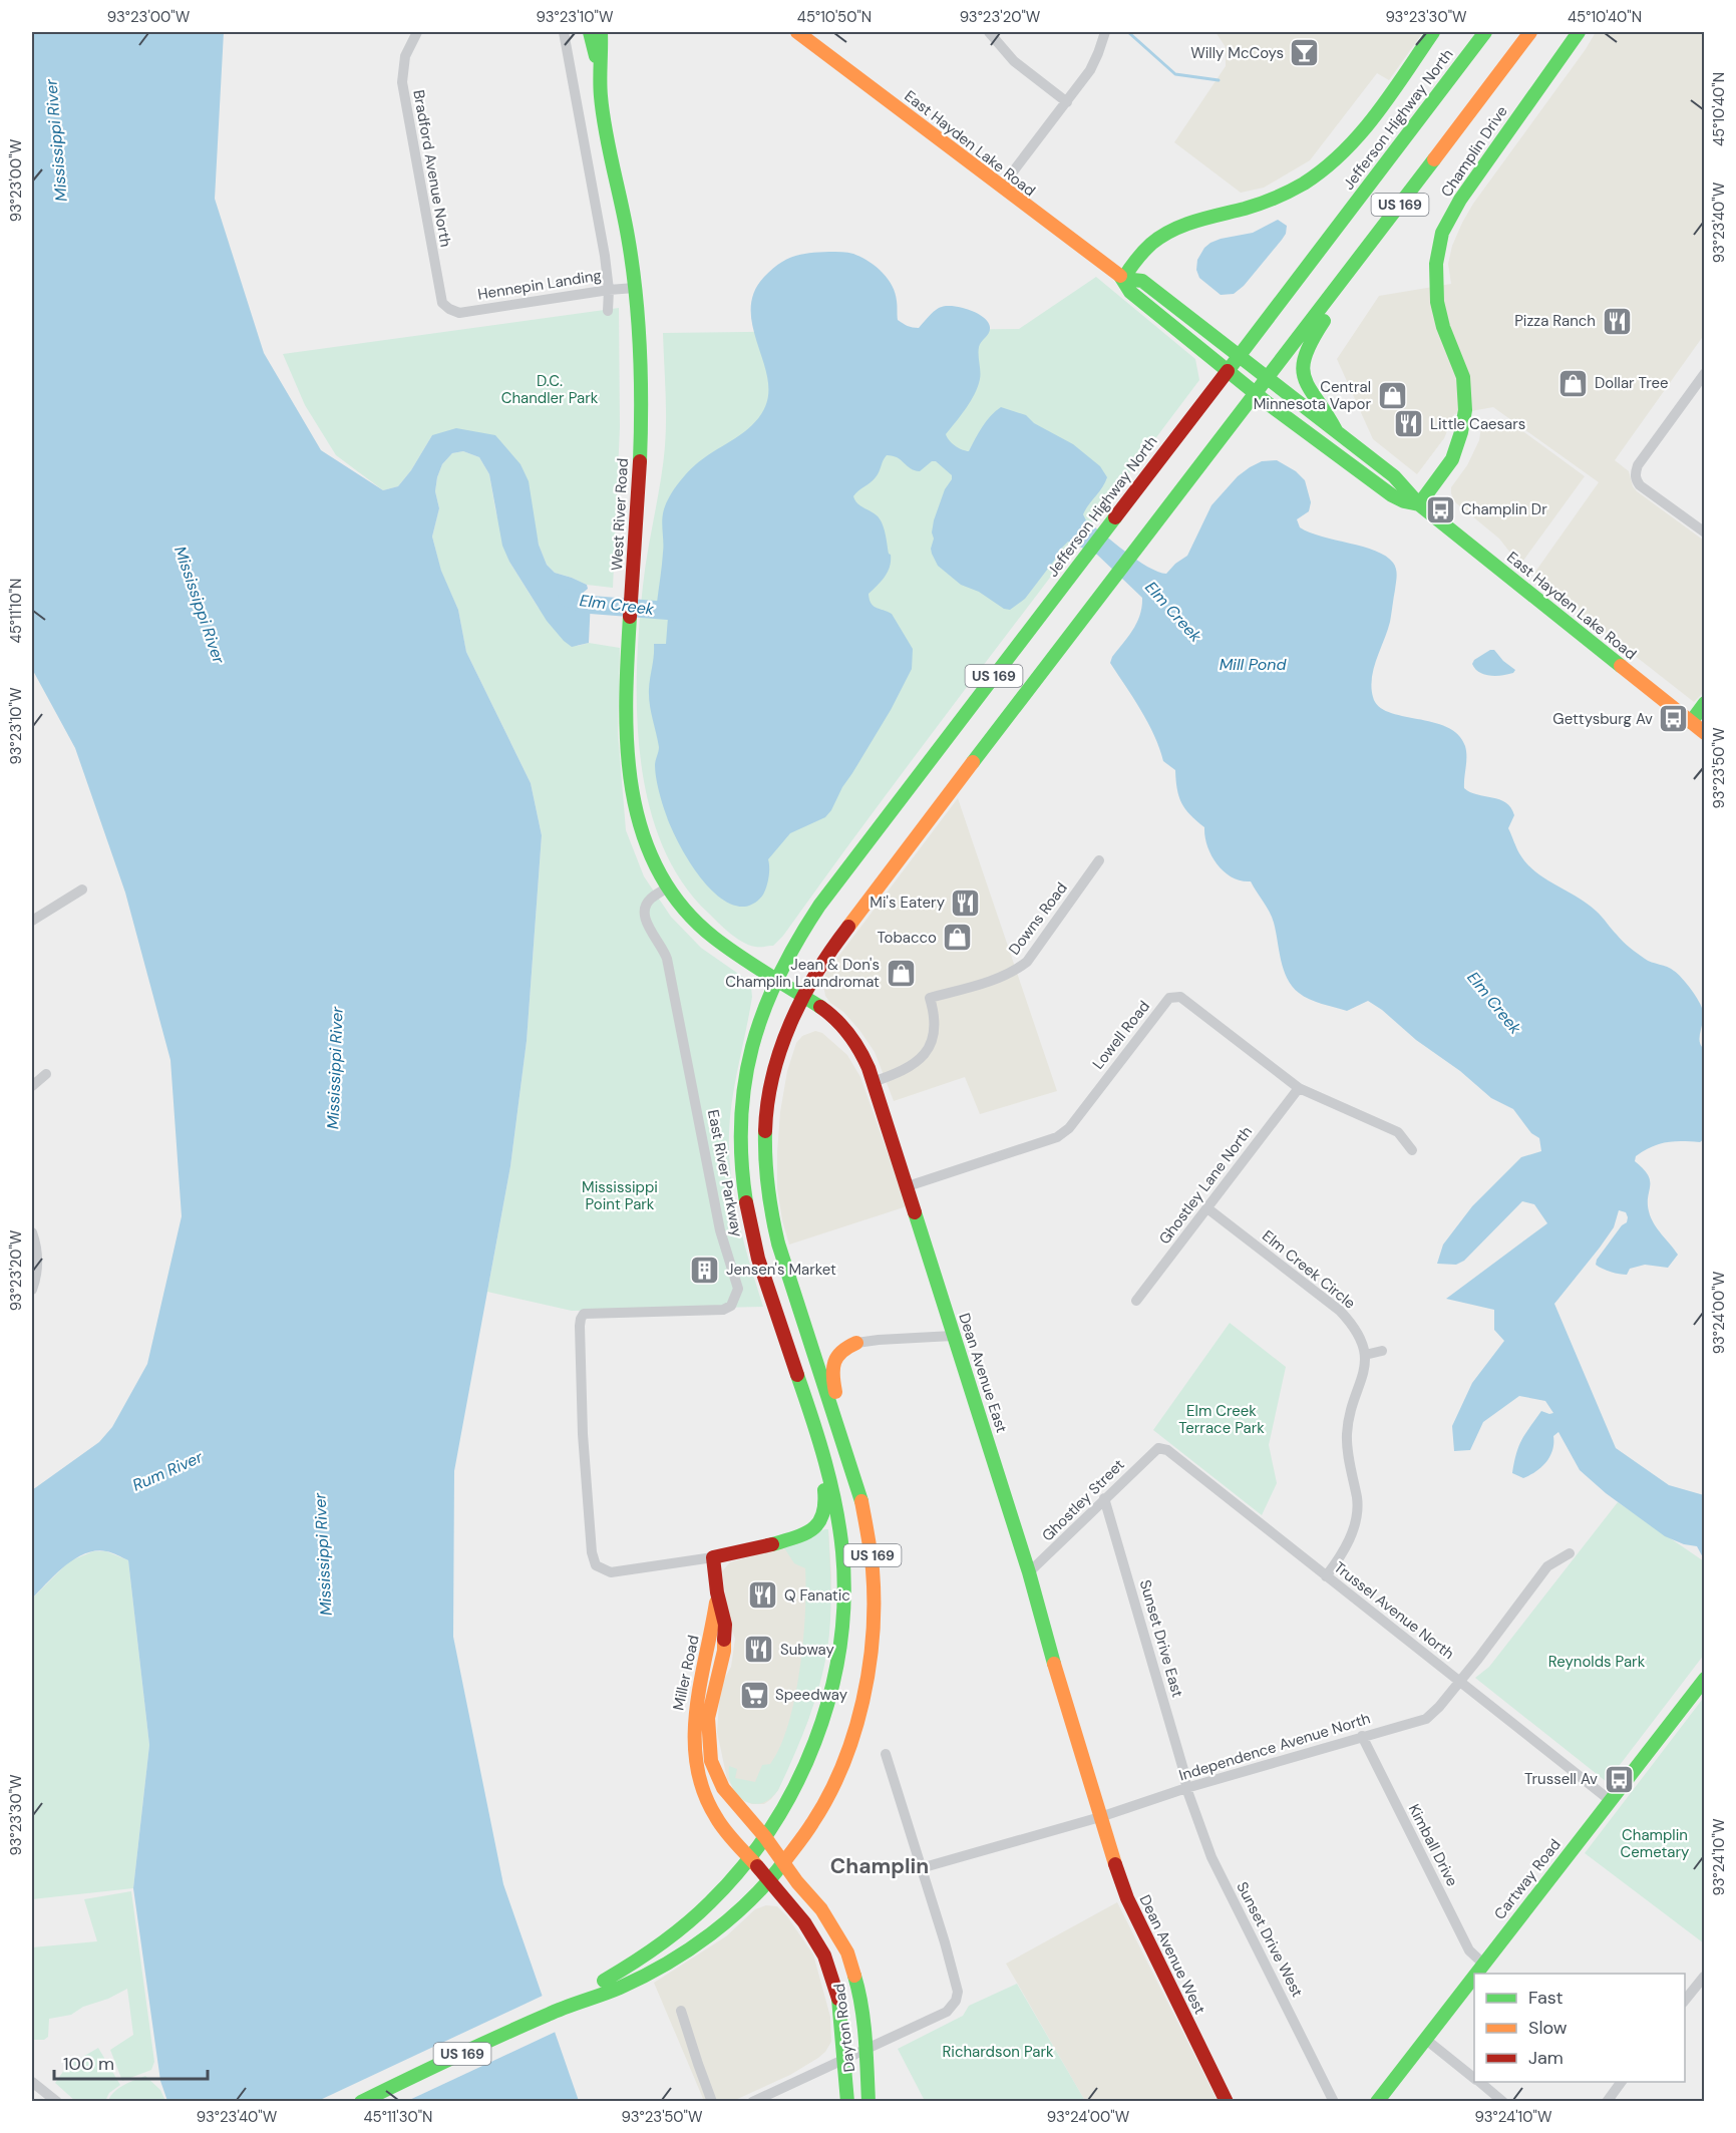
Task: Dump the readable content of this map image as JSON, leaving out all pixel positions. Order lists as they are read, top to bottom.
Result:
{
  "streets": {
    "main road": [
      "Jefferson Highway North",
      "East Hayden Lake Road",
      "Champlin Drive",
      "US 169",
      "West River Road",
      "Dean Avenue East",
      "Miller Road",
      "Cartway Road",
      "Dean Avenue West",
      "Dayton Road"
    ],
    "street": [
      "Bradford Avenue North",
      "Hennepin Landing",
      "Downs Road",
      "Lowell Road",
      "East River Parkway",
      "Ghostley Lane North",
      "Elm Creek Circle",
      "Ghostley Street",
      "Trussel Avenue North",
      "Sunset Drive East",
      "Independence Avenue North",
      "Kimball Drive",
      "Sunset Drive West"
    ]
  },
  "crossings": [
    ["Jefferson Highway North", "East Hayden Lake Road"],
    ["Jefferson Highway North", "US 169"],
    ["Jefferson Highway North", "West River Road"],
    ["Jefferson Highway North", "Dean Avenue East"],
    ["East Hayden Lake Road", "Champlin Drive"],
    ["East Hayden Lake Road", "US 169"],
    ["Bradford Avenue North", "Hennepin Landing"],
    ["US 169", "Dean Avenue East"],
    ["US 169", "Miller Road"],
    ["US 169", "Dayton Road"],
    ["Hennepin Landing", "West River Road"],
    ["West River Road", "East River Parkway"],
    ["West River Road", "Dean Avenue East"],
    ["Downs Road", "Dean Avenue East"],
    ["Lowell Road", "Ghostley Lane North"],
    ["Lowell Road", "Dean Avenue East"],
    ["East River Parkway", "Miller Road"],
    ["Ghostley Lane North", "Elm Creek Circle"],
    ["Dean Avenue East", "Ghostley Street"],
    ["Dean Avenue East", "Independence Avenue North"],
    ["Dean Avenue East", "Dean Avenue West"],
    ["Ghostley Street", "Trussel Avenue North"],
    ["Ghostley Street", "Sunset Drive East"],
    ["Trussel Avenue North", "Independence Avenue North"],
    ["Trussel Avenue North", "Cartway Road"],
    ["Sunset Drive East", "Independence Avenue North"],
    ["Sunset Drive East", "Sunset Drive West"],
    ["Miller Road", "Dayton Road"],
    ["Independence Avenue North", "Kimball Drive"],
    ["Independence Avenue North", "Sunset Drive West"],
    ["Independence Avenue North", "Dean Avenue West"],
    ["Kimball Drive", "Cartway Road"]
  ],
  "districts": ["Champlin"],
  "water": [
    "Mississippi River",
    "Elm Creek",
    "Mill Pond",
    "Rum River"
  ],
  "parks": [
    "D.C. Chandler Park",
    "Mississippi Point Park",
    "Elm Creek Terrace Park",
    "Reynolds Park",
    "Champlin Cemetary",
    "Richardson Park"
  ],
  "places": {
    "bar": ["Willy McCoys"],
    "restaurant": [
      "Pizza Ranch",
      "Little Caesars",
      "Mi's Eatery",
      "Q Fanatic",
      "Subway"
    ],
    "shop": [
      "Dollar Tree",
      "Central Minnesota Vapor",
      "Tobacco",
      "Jean & Don's Champlin Laundromat"
    ],
    "bus stop": ["Champlin Dr", "Gettysburg Av", "Trussell Av"],
    "building": ["Jensen's Market"],
    "supermarket": ["Speedway"]
  },
  "legend": ["Fast", "Slow", "Jam"],
  "scale_bar": "100 m",
  "coordinates": [
    "93°23'00\"W",
    "93°23'10\"W",
    "45°10'50\"N",
    "93°23'20\"W",
    "93°23'30\"W",
    "45°10'40\"N",
    "93°23'40\"W",
    "45°11'10\"N",
    "93°23'50\"W",
    "93°24'00\"W",
    "93°24'10\"W",
    "45°11'30\"N"
  ]
}
